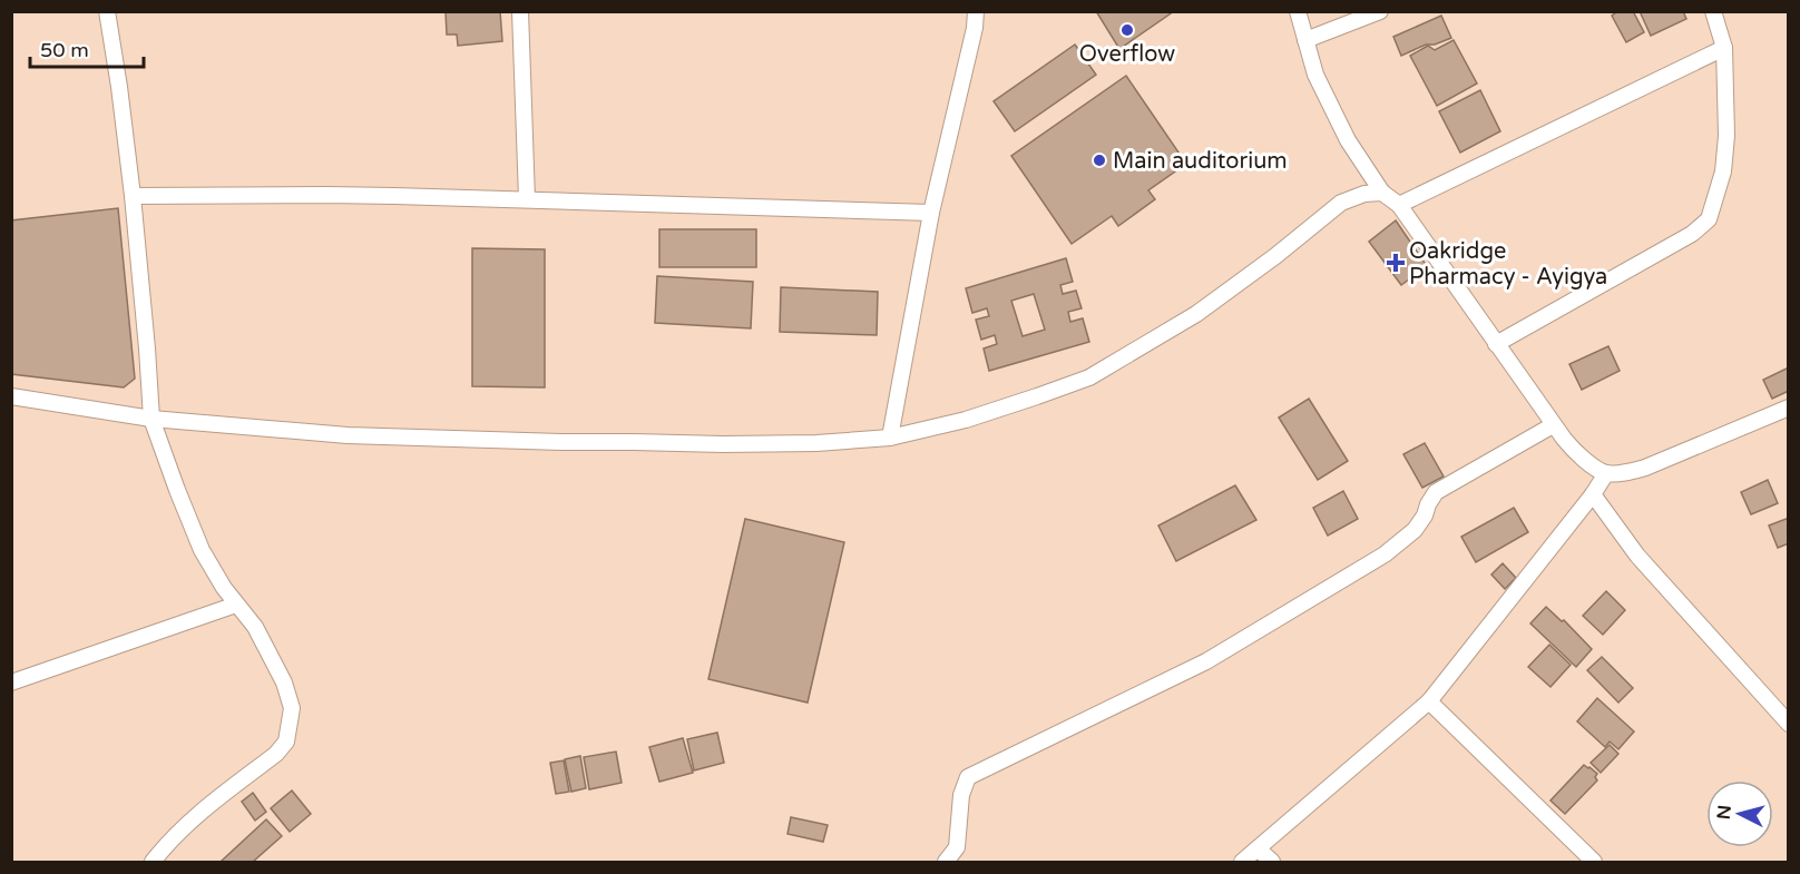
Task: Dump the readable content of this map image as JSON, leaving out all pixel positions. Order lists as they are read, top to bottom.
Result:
{
  "places": {
    "other": ["Overflow", "Main auditorium"],
    "health": ["Oakridge Pharmacy - Ayigya"]
  },
  "scale_bar": "50 m",
  "north": "left"
}
